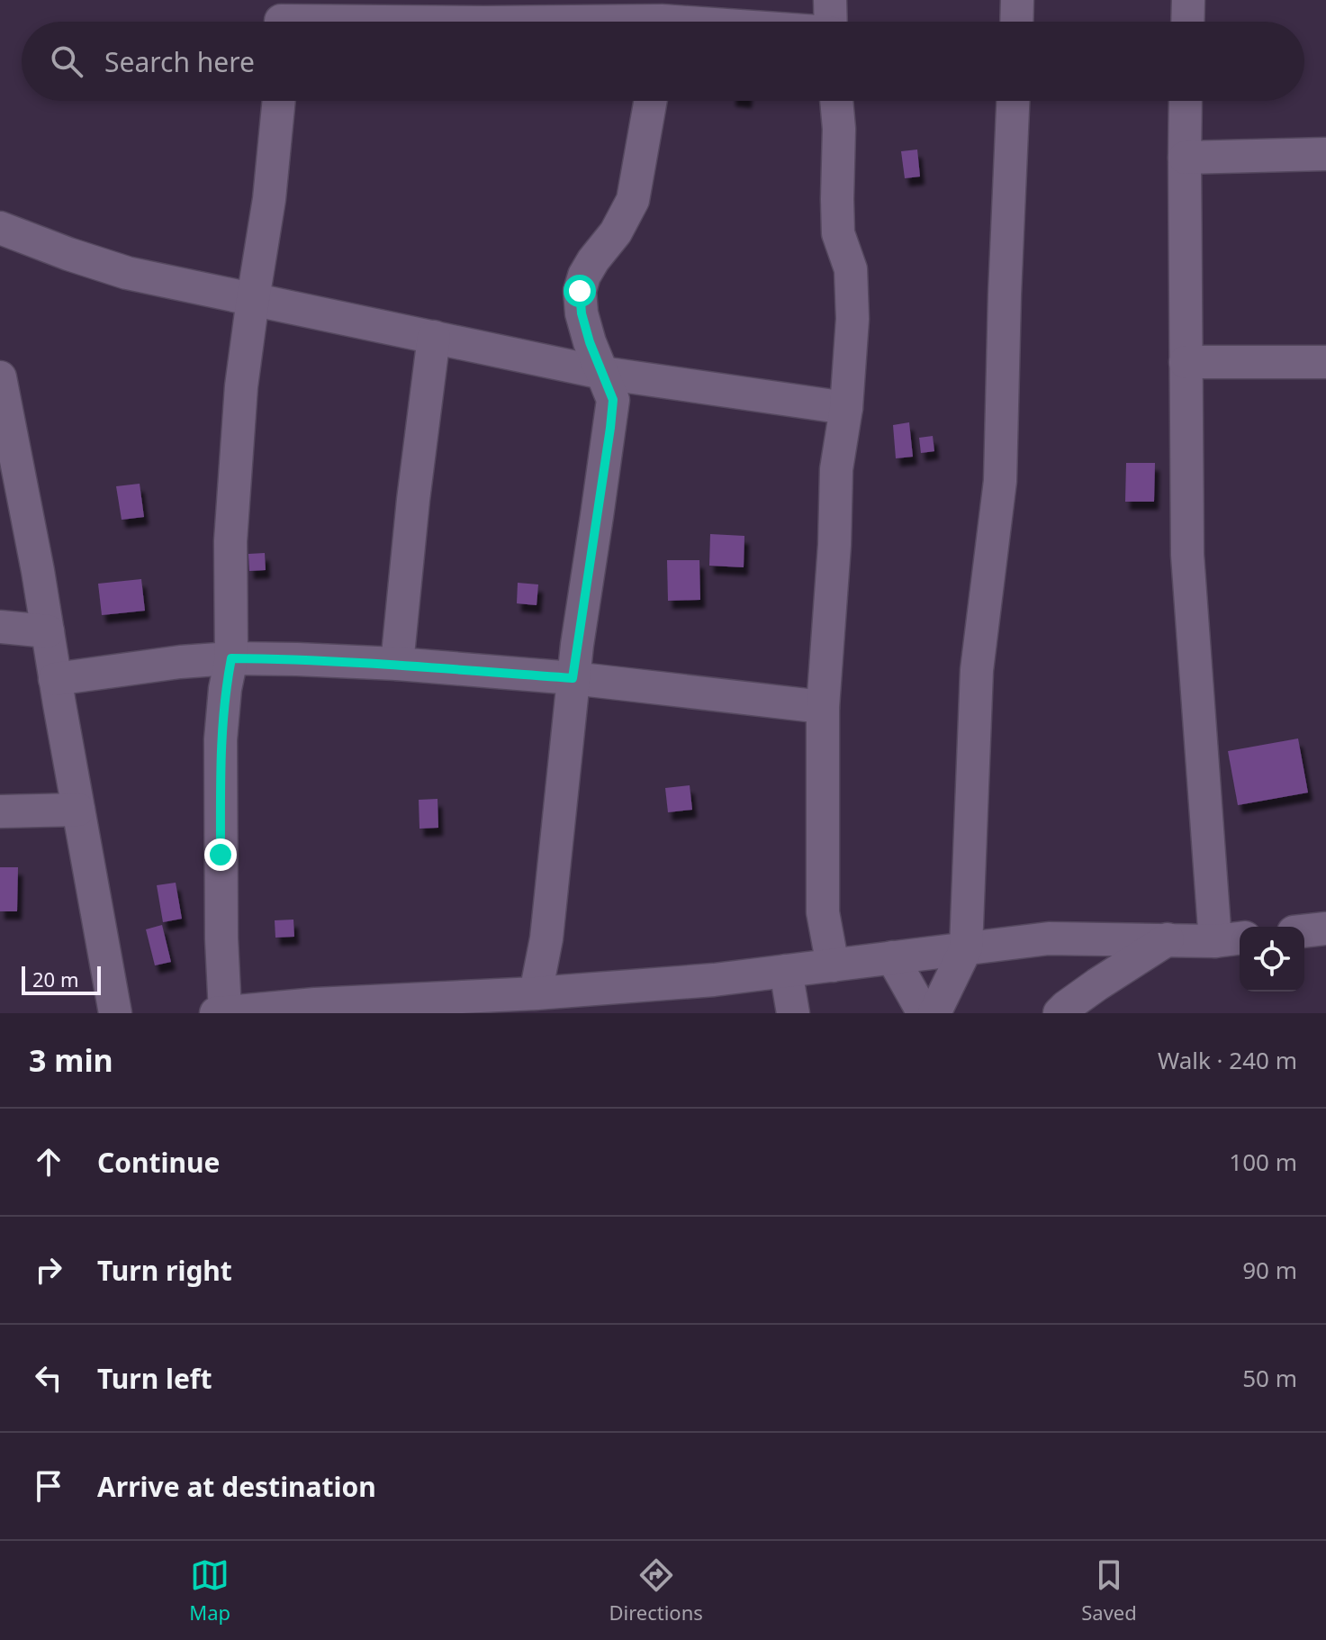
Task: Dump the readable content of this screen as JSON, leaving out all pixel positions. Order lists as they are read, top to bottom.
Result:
{
  "scale_bar": "20 m",
  "page": {
    "search": "Search here",
    "scale": "20 m",
    "heading": ["3 min", "Walk · 240 m"],
    "list": [
      ["Continue", "100 m"],
      ["Turn right", "90 m"],
      ["Turn left", "50 m"],
      "Arrive at destination"
    ],
    "nav": ["Map", "Directions", "Saved"]
  }
}
